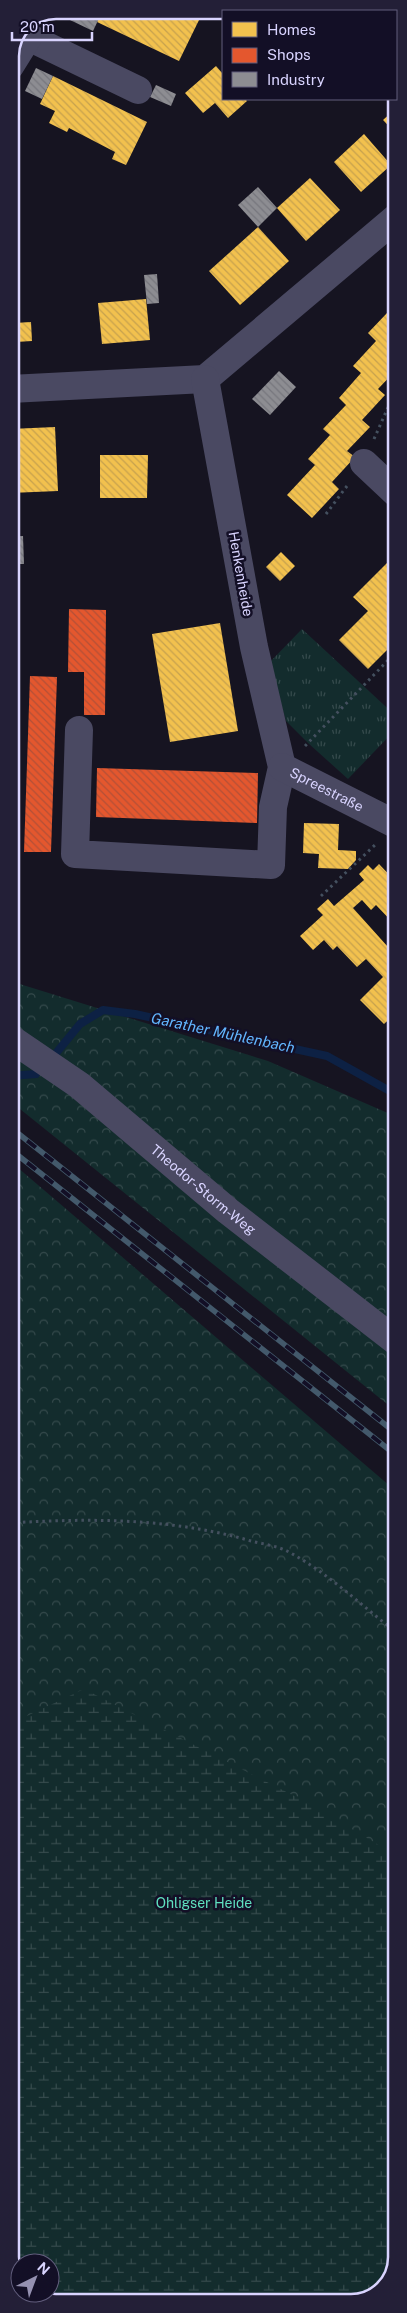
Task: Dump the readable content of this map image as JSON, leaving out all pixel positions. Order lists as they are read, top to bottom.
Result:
{
  "streets": {
    "street": ["Henkenheide", "Spreestraße", "Theodor-Storm-Weg"]
  },
  "crossings": [
    ["Henkenheide", "Spreestraße"]
  ],
  "water": ["Garather Mühlenbach"],
  "parks": ["Ohligser Heide"],
  "legend": ["Homes", "Shops", "Industry"],
  "scale_bar": "20 m",
  "north": "top right"
}
